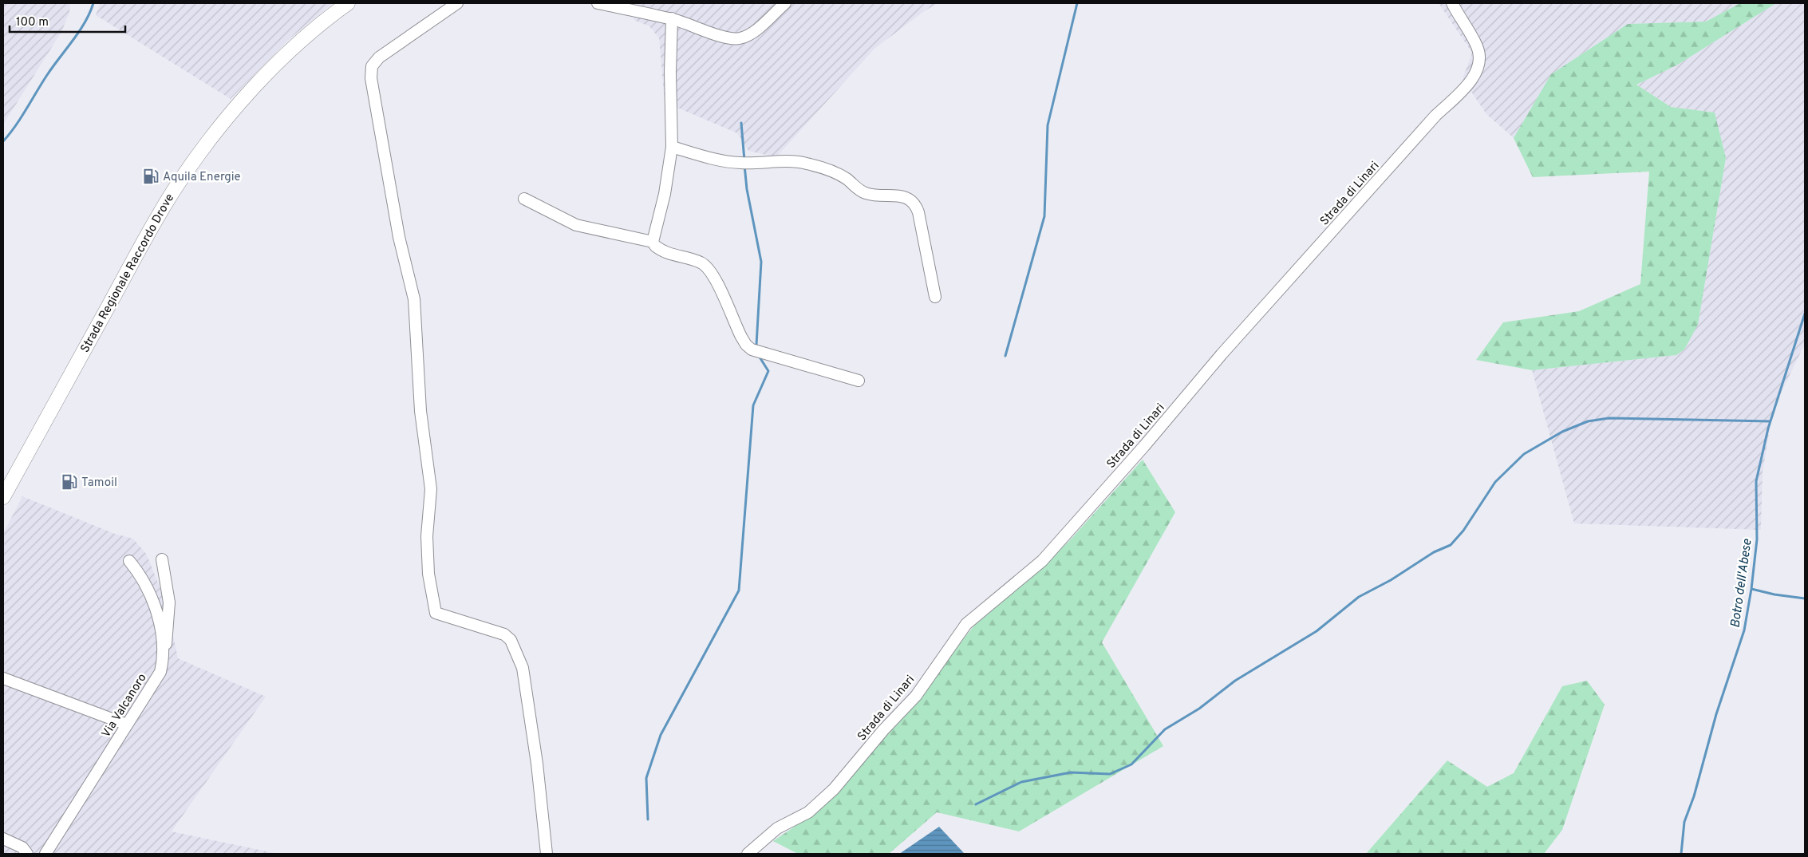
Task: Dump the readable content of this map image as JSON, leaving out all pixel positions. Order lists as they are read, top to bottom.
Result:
{
  "streets": {
    "main road": ["Strada Regionale Raccordo Drove"],
    "street": ["Strada di Linari", "Via Valcanoro"]
  },
  "water": ["Botro dell'Abese"],
  "places": {
    "fuel station": ["Aquila Energie", "Tamoil"]
  },
  "scale_bar": "100 m"
}
